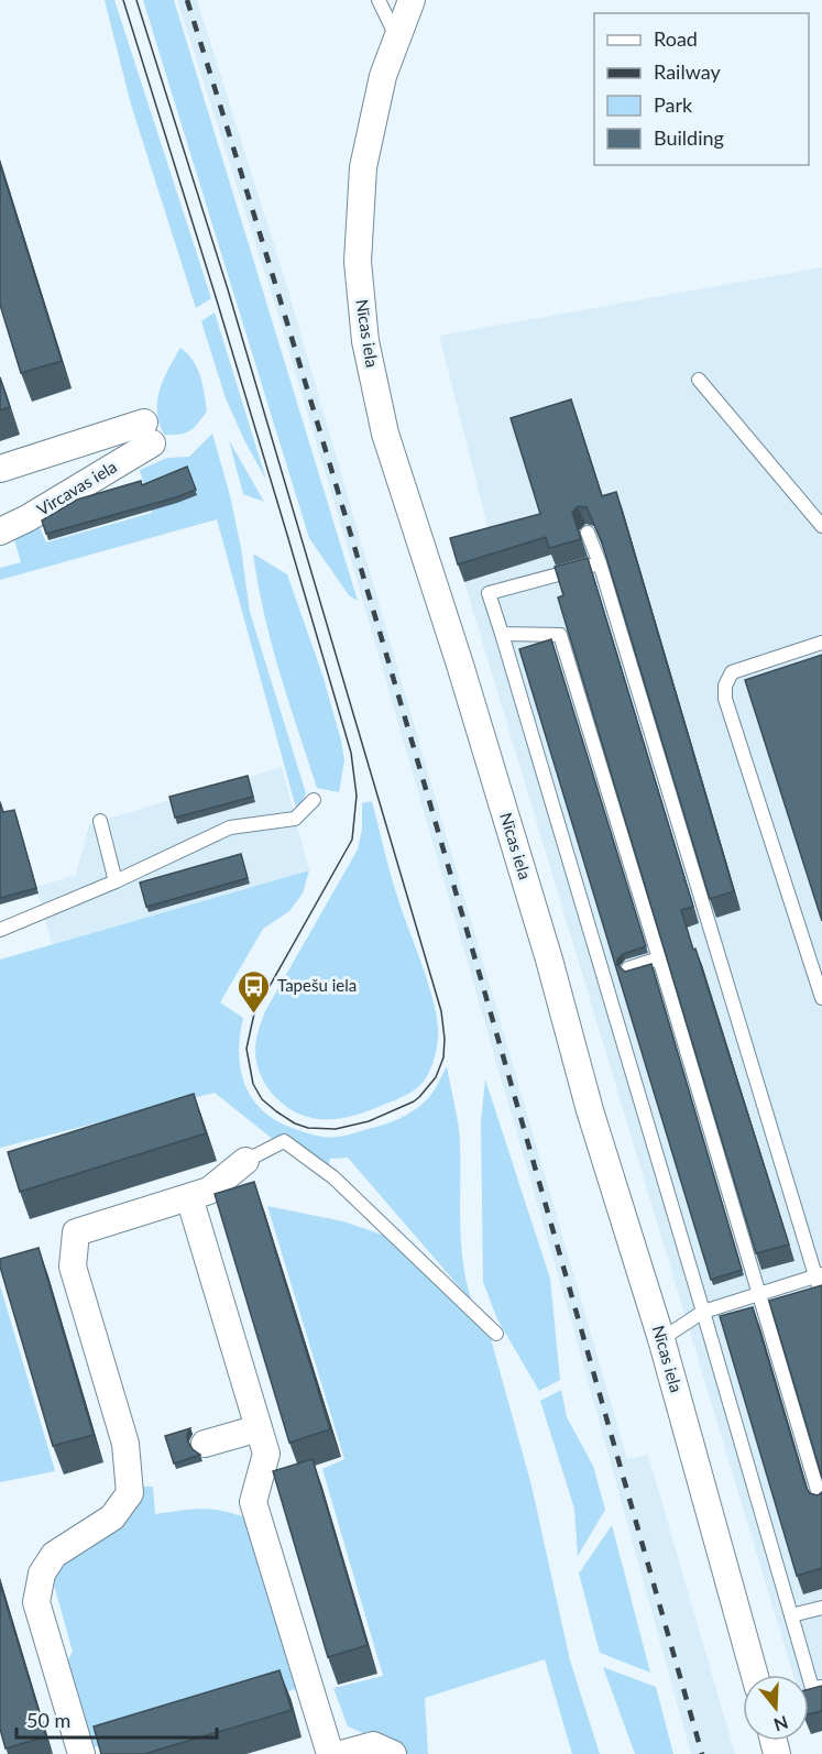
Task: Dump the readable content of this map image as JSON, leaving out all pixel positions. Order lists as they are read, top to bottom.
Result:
{
  "streets": {
    "street": ["Nīcas iela", "Vircavas iela"]
  },
  "places": {
    "bus stop": ["Tapešu iela"]
  },
  "legend": [
    "Road",
    "Railway",
    "Park",
    "Building"
  ],
  "scale_bar": "50 m",
  "north": "bottom"
}
